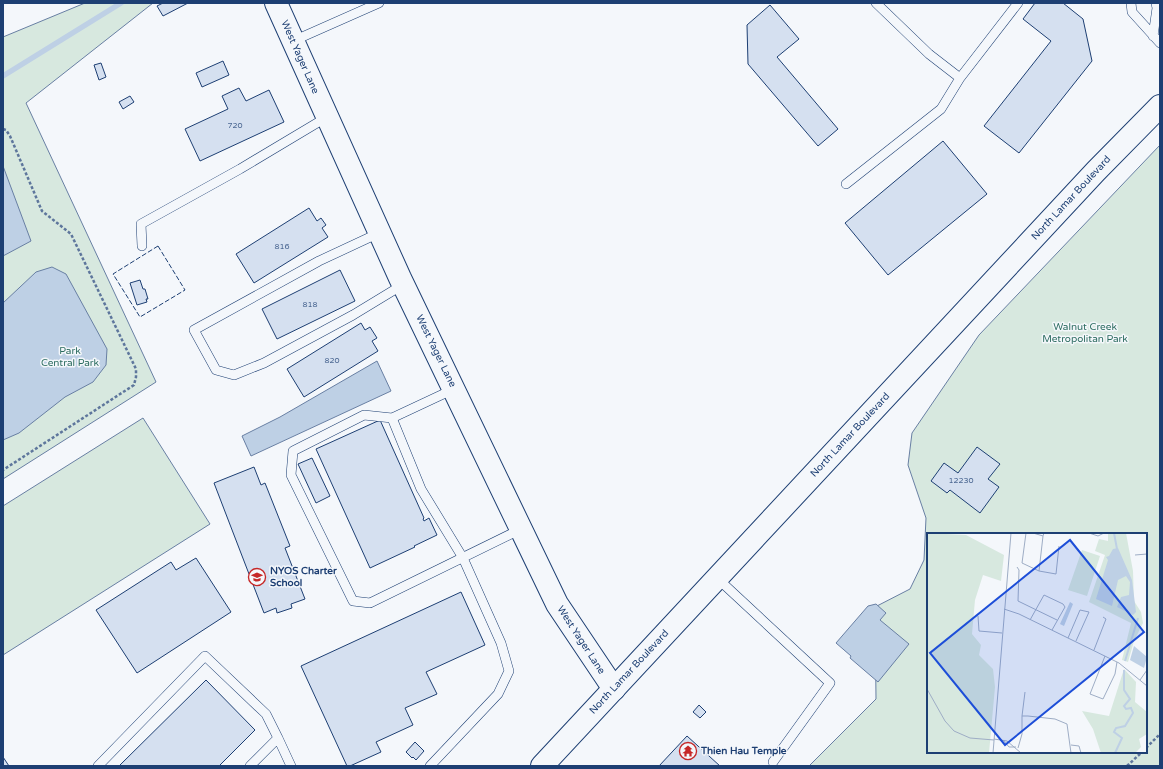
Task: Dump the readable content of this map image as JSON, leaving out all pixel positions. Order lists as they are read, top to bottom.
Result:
{
  "streets": {
    "main road": ["West Yager Lane", "North Lamar Boulevard"]
  },
  "crossings": [
    ["West Yager Lane", "North Lamar Boulevard"]
  ],
  "parks": ["Walnut Creek Metropolitan Park", "Park Central Park"],
  "places": {
    "school or university": ["NYOS Charter School"],
    "temple": ["Thien Hau Temple"]
  },
  "house_numbers": [
    "720",
    "816",
    "818",
    "820",
    "12230"
  ]
}
